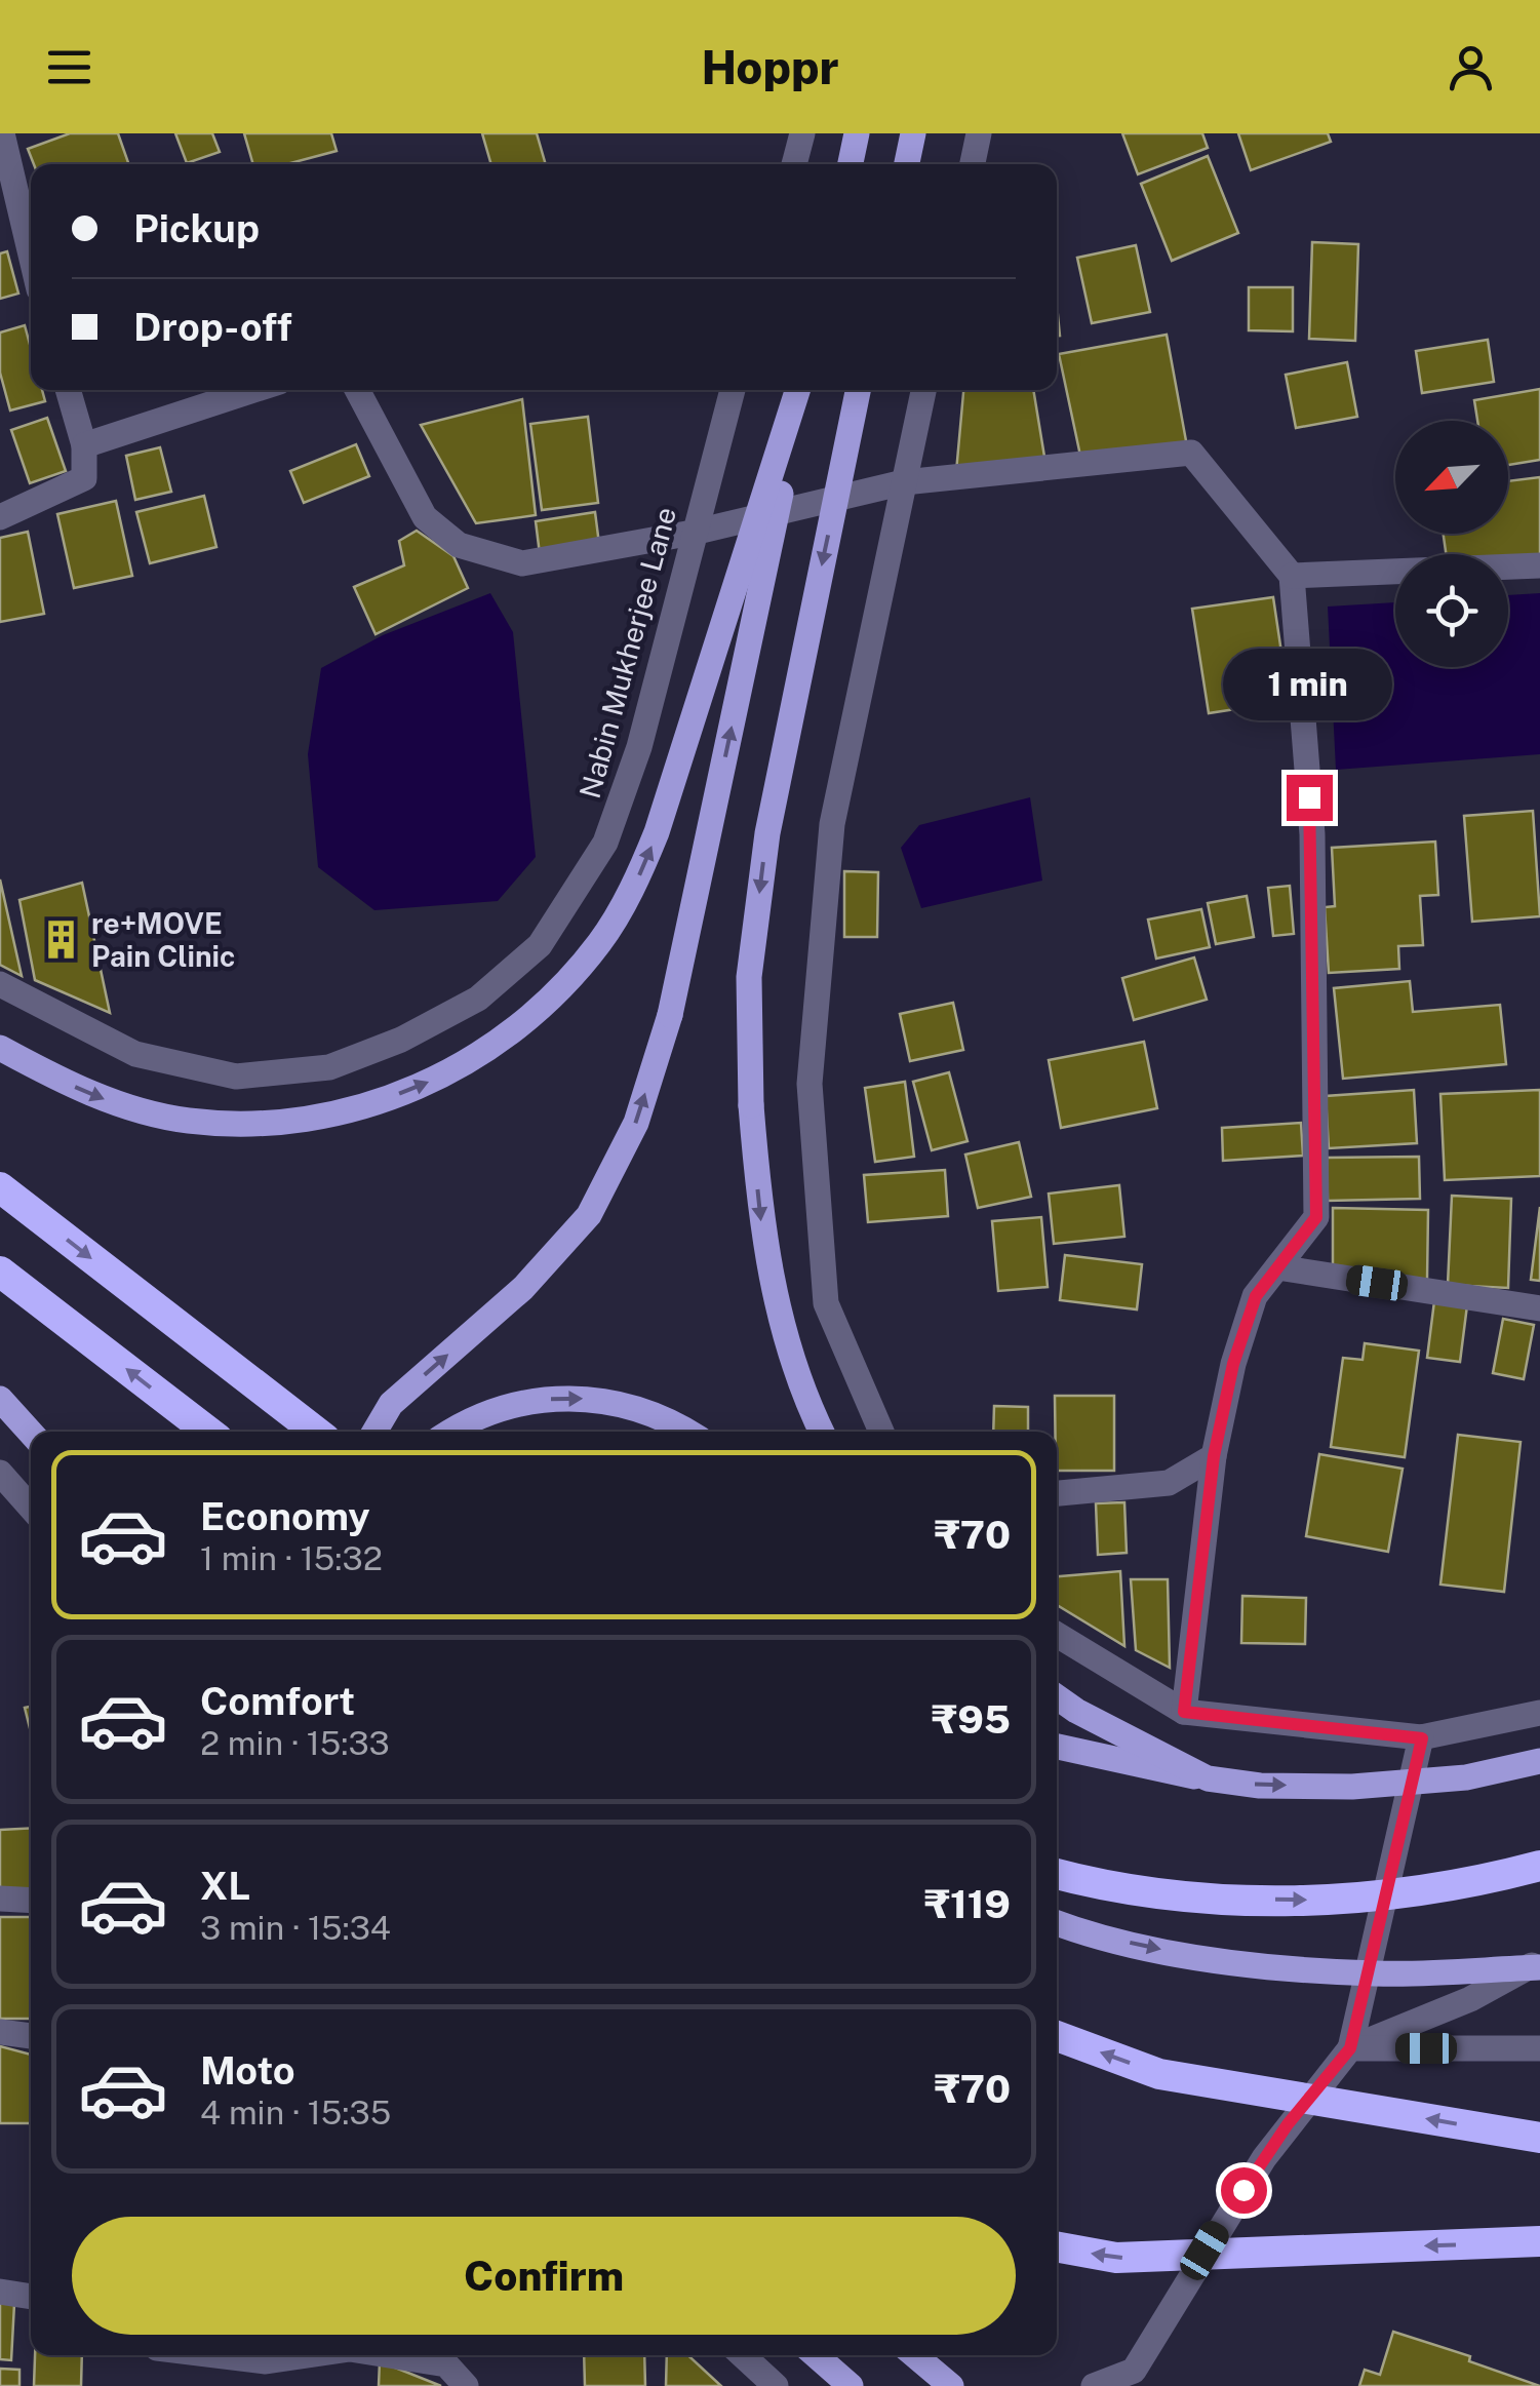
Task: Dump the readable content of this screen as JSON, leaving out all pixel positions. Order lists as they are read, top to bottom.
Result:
{
  "streets": {
    "street": ["Nabin Mukherjee Lane"]
  },
  "places": {
    "building": ["re+MOVE Pain Clinic"]
  },
  "north": "bottom left",
  "page": {
    "header": "Hoppr",
    "banner": ["Pickup", "Drop-off"],
    "bubble": "1 min",
    "list": [
      {
        "name": "Economy",
        "note": "1 min · 15:32",
        "value": "₹70"
      },
      {
        "name": "Comfort",
        "note": "2 min · 15:33",
        "value": "₹95"
      },
      {
        "name": "XL",
        "note": "3 min · 15:34",
        "value": "₹119"
      },
      {
        "name": "Moto",
        "note": "4 min · 15:35",
        "value": "₹70"
      }
    ],
    "buttons": "Confirm"
  }
}
